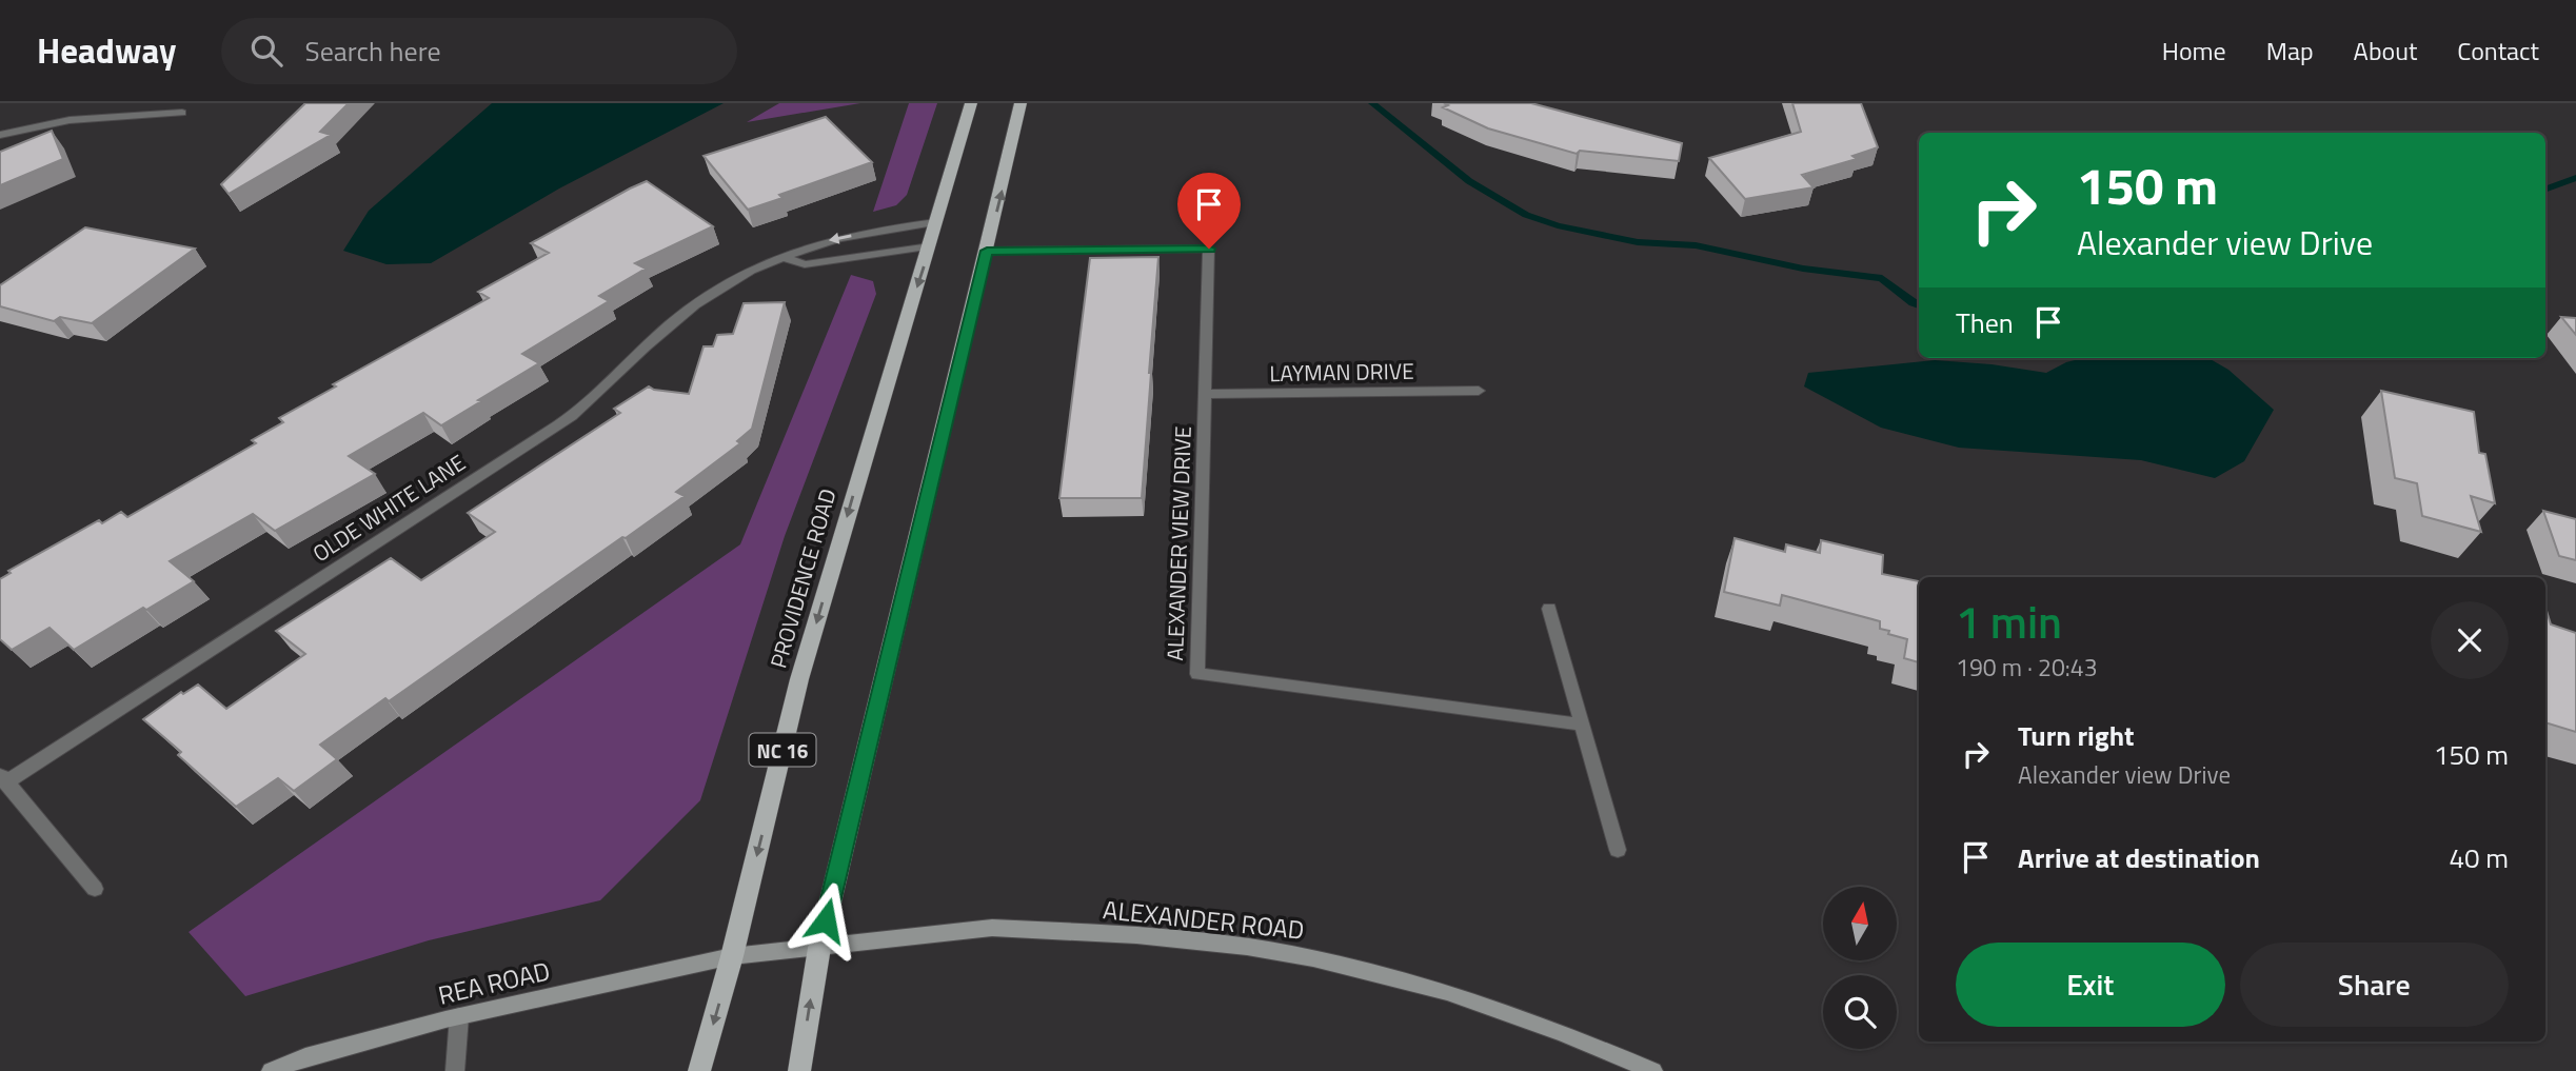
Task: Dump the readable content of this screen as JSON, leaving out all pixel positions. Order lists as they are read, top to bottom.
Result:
{
  "streets": {
    "main road": ["PROVIDENCE ROAD", "NC 16"],
    "street": [
      "LAYMAN DRIVE",
      "OLDE WHITE LANE",
      "ALEXANDER VIEW DRIVE",
      "ALEXANDER ROAD",
      "REA ROAD"
    ]
  },
  "crossings": [
    ["LAYMAN DRIVE", "ALEXANDER VIEW DRIVE"],
    ["OLDE WHITE LANE", "PROVIDENCE ROAD"],
    ["PROVIDENCE ROAD", "ALEXANDER ROAD"],
    ["PROVIDENCE ROAD", "REA ROAD"],
    ["ALEXANDER ROAD", "REA ROAD"]
  ],
  "north": "top",
  "page": {
    "header": "Headway",
    "search": "Search here",
    "nav": [
      "Home",
      "Map",
      "About",
      "Contact"
    ],
    "turn": ["150 m", "Alexander view Drive"],
    "then": "Then",
    "heading": ["1 min", "190 m · 20:43"],
    "list": [
      {
        "name": "Turn right",
        "note": "Alexander view Drive",
        "value": "150 m"
      },
      {
        "name": "Arrive at destination",
        "value": "40 m"
      }
    ],
    "buttons": ["Exit", "Share"]
  }
}
